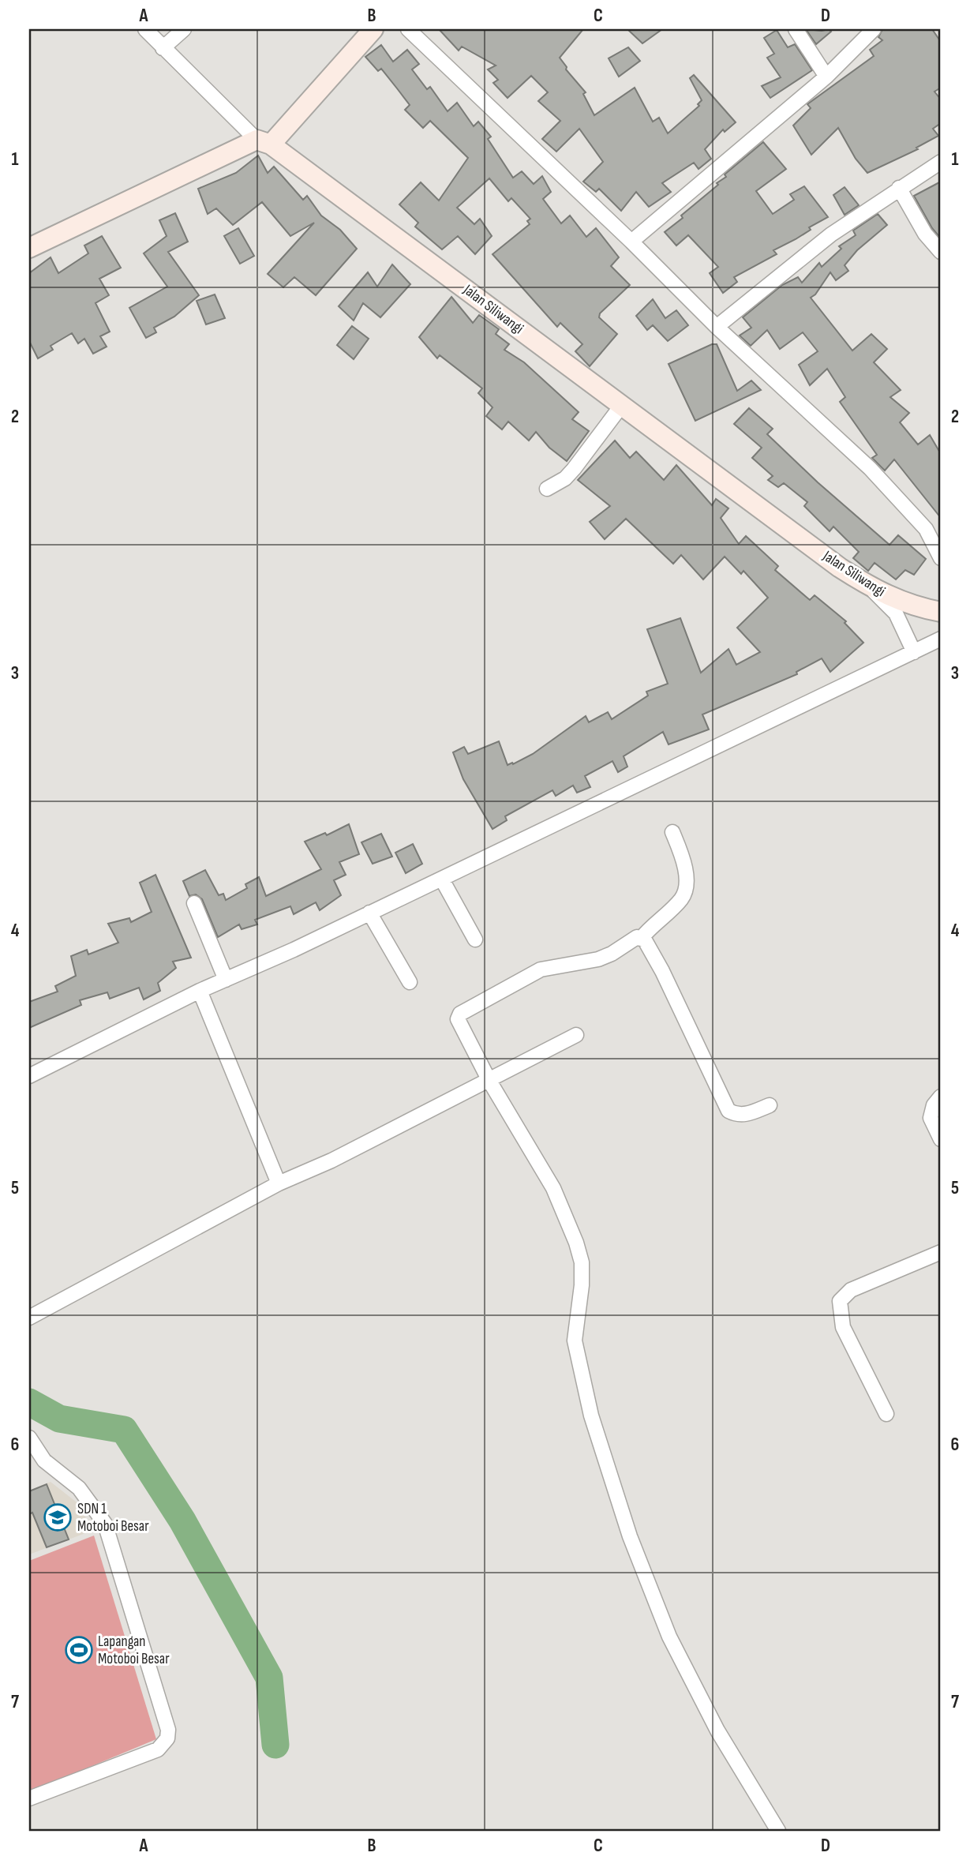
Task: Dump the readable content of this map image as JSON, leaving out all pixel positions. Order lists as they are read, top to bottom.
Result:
{
  "streets": {
    "main road": ["Jalan Siliwangi"]
  },
  "places": {
    "school or university": ["SDN 1 Motoboi Besar"],
    "sports": ["Lapangan Motoboi Besar"]
  },
  "grid": {
    "columns": [
      "A",
      "B",
      "C",
      "D"
    ],
    "rows": [
      "1",
      "2",
      "3",
      "4",
      "5",
      "6",
      "7"
    ]
  }
}
